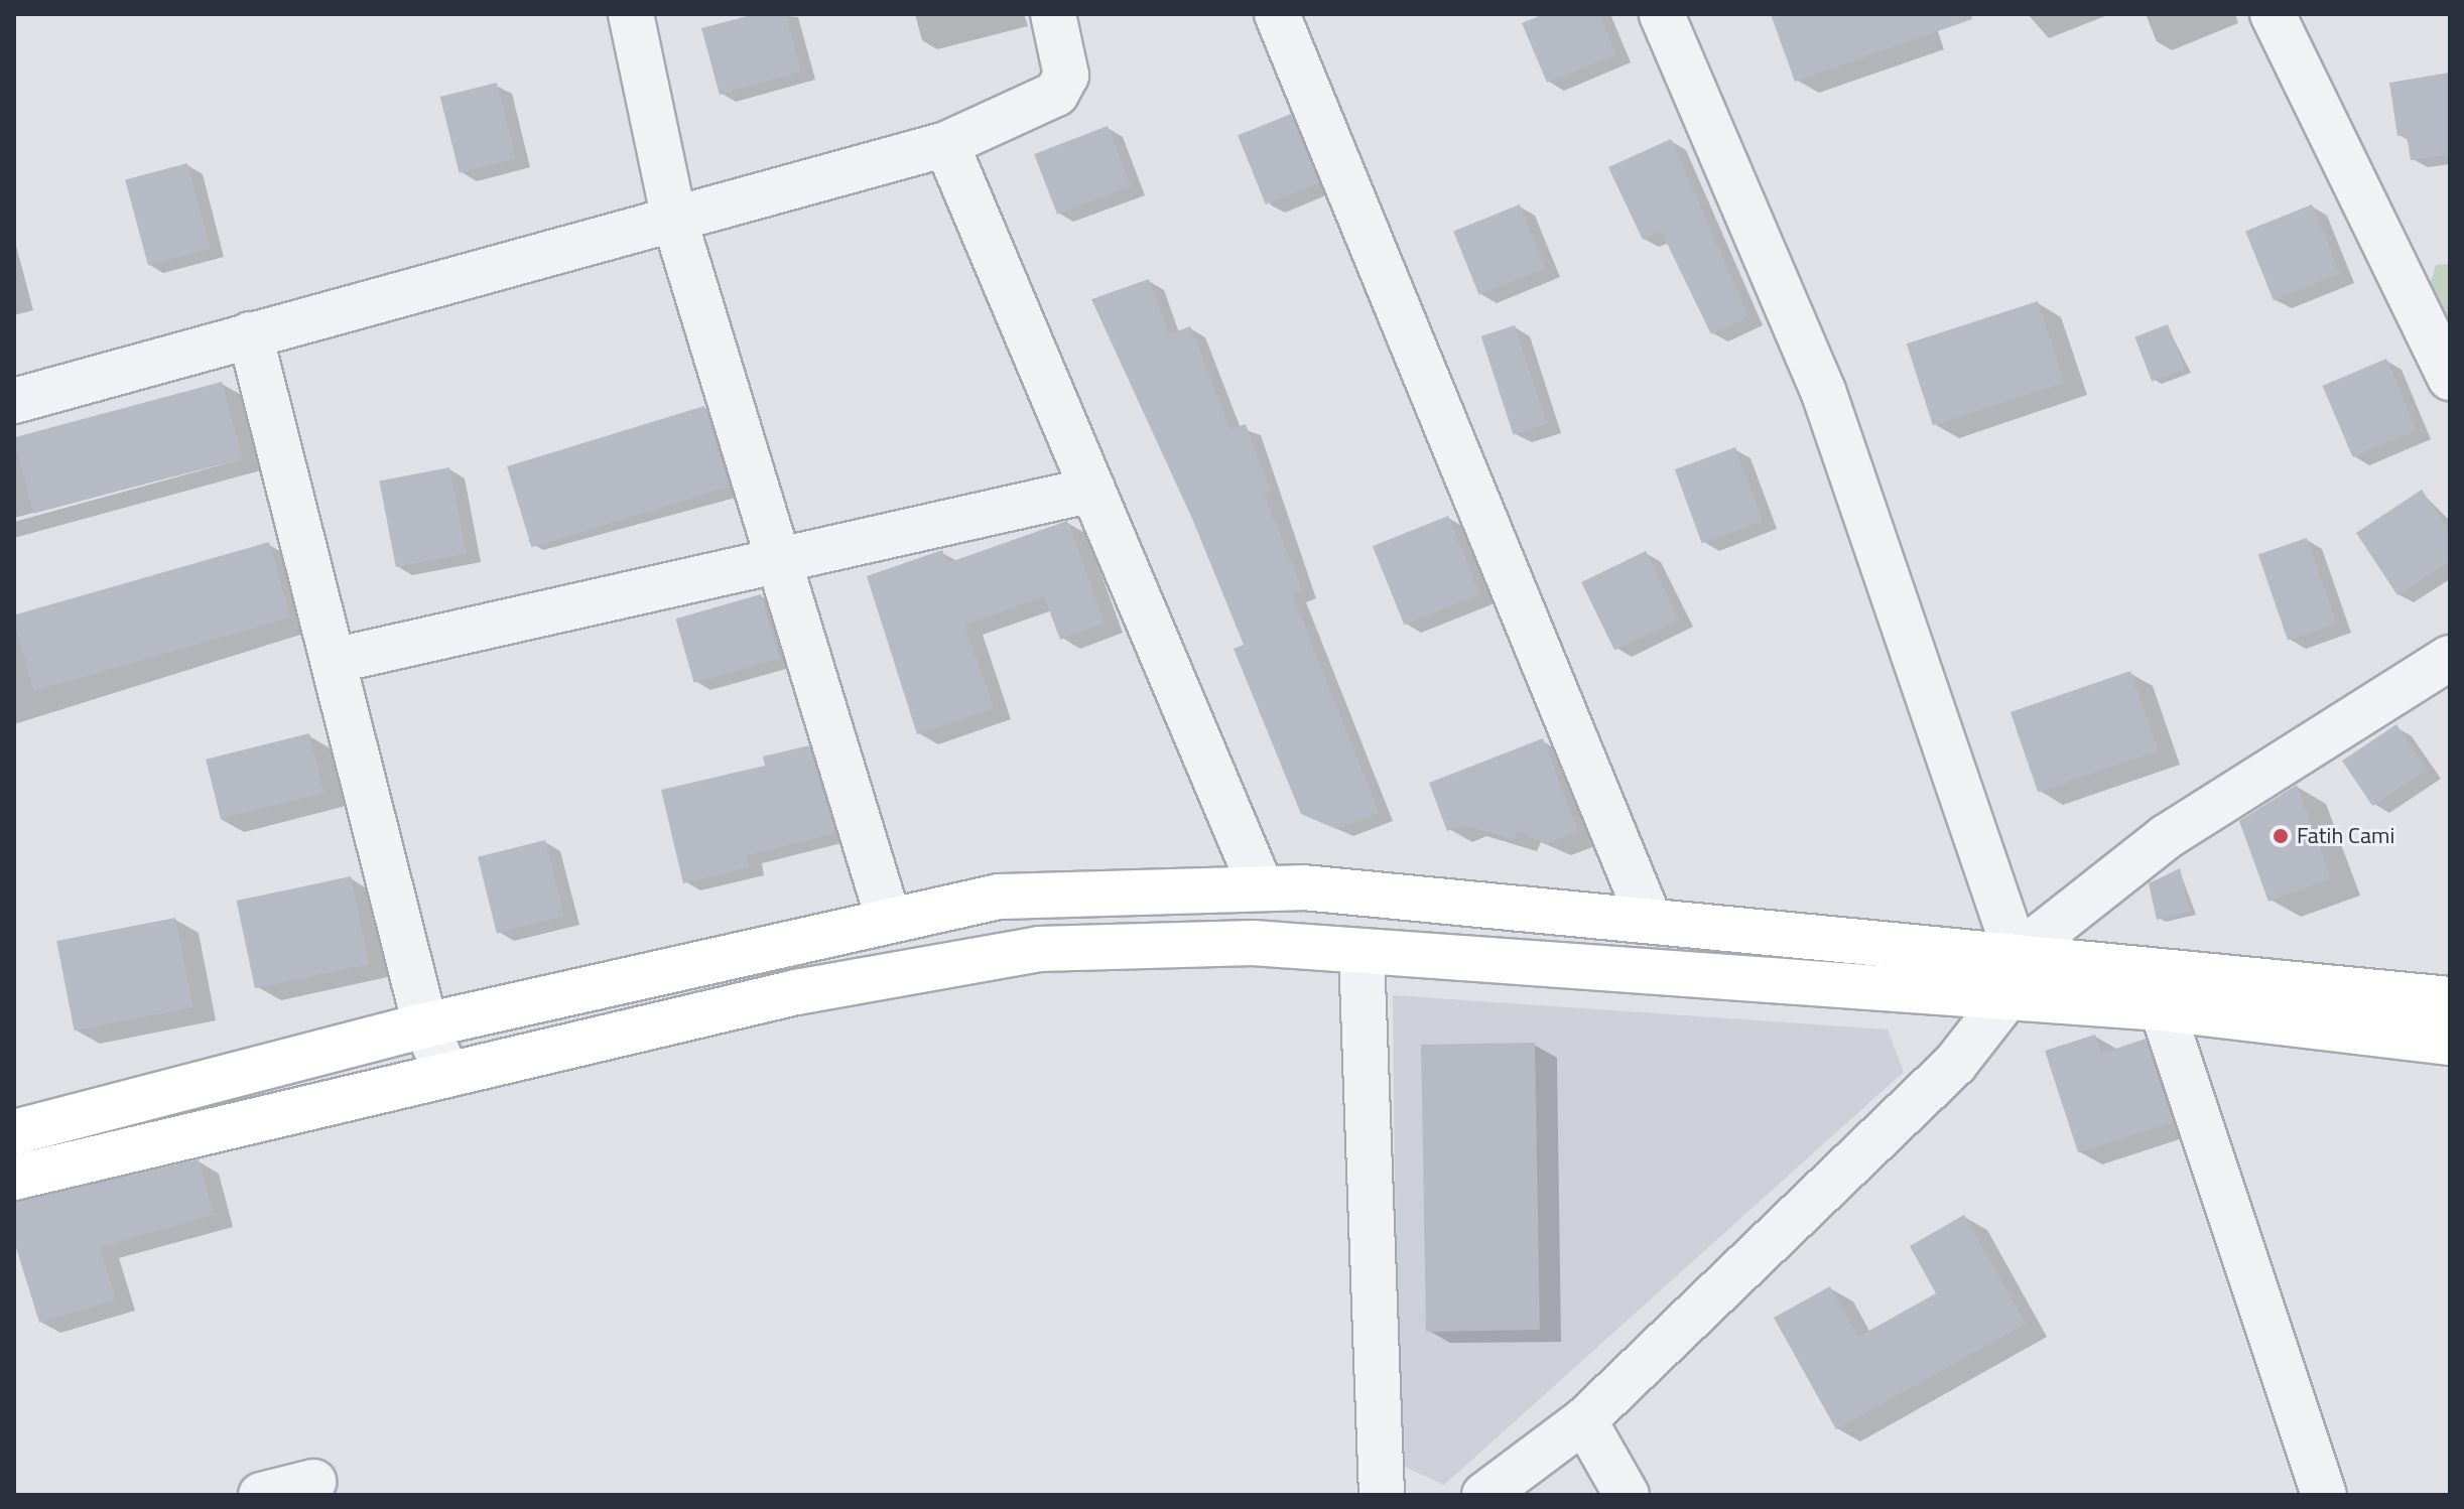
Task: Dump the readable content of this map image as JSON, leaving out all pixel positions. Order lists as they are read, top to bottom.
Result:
{
  "places": ["Fatih Cami"]
}
